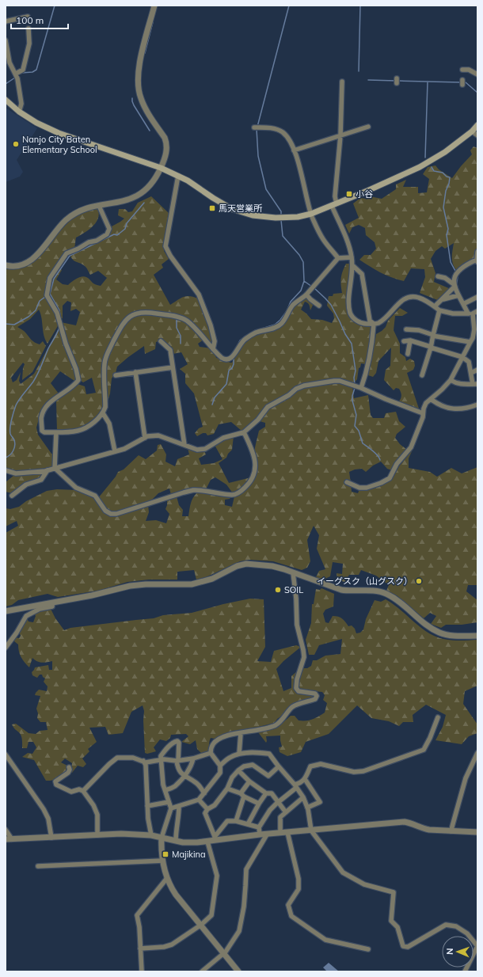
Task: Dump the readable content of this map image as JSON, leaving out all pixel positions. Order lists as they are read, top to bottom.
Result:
{
  "places": {
    "other": ["Nanjo City Baten Elementary School", "イーグスク（山グスク）", "SOIL"],
    "transit": ["小谷", "馬天営業所", "Majikina"]
  },
  "scale_bar": "100 m",
  "north": "left"
}
